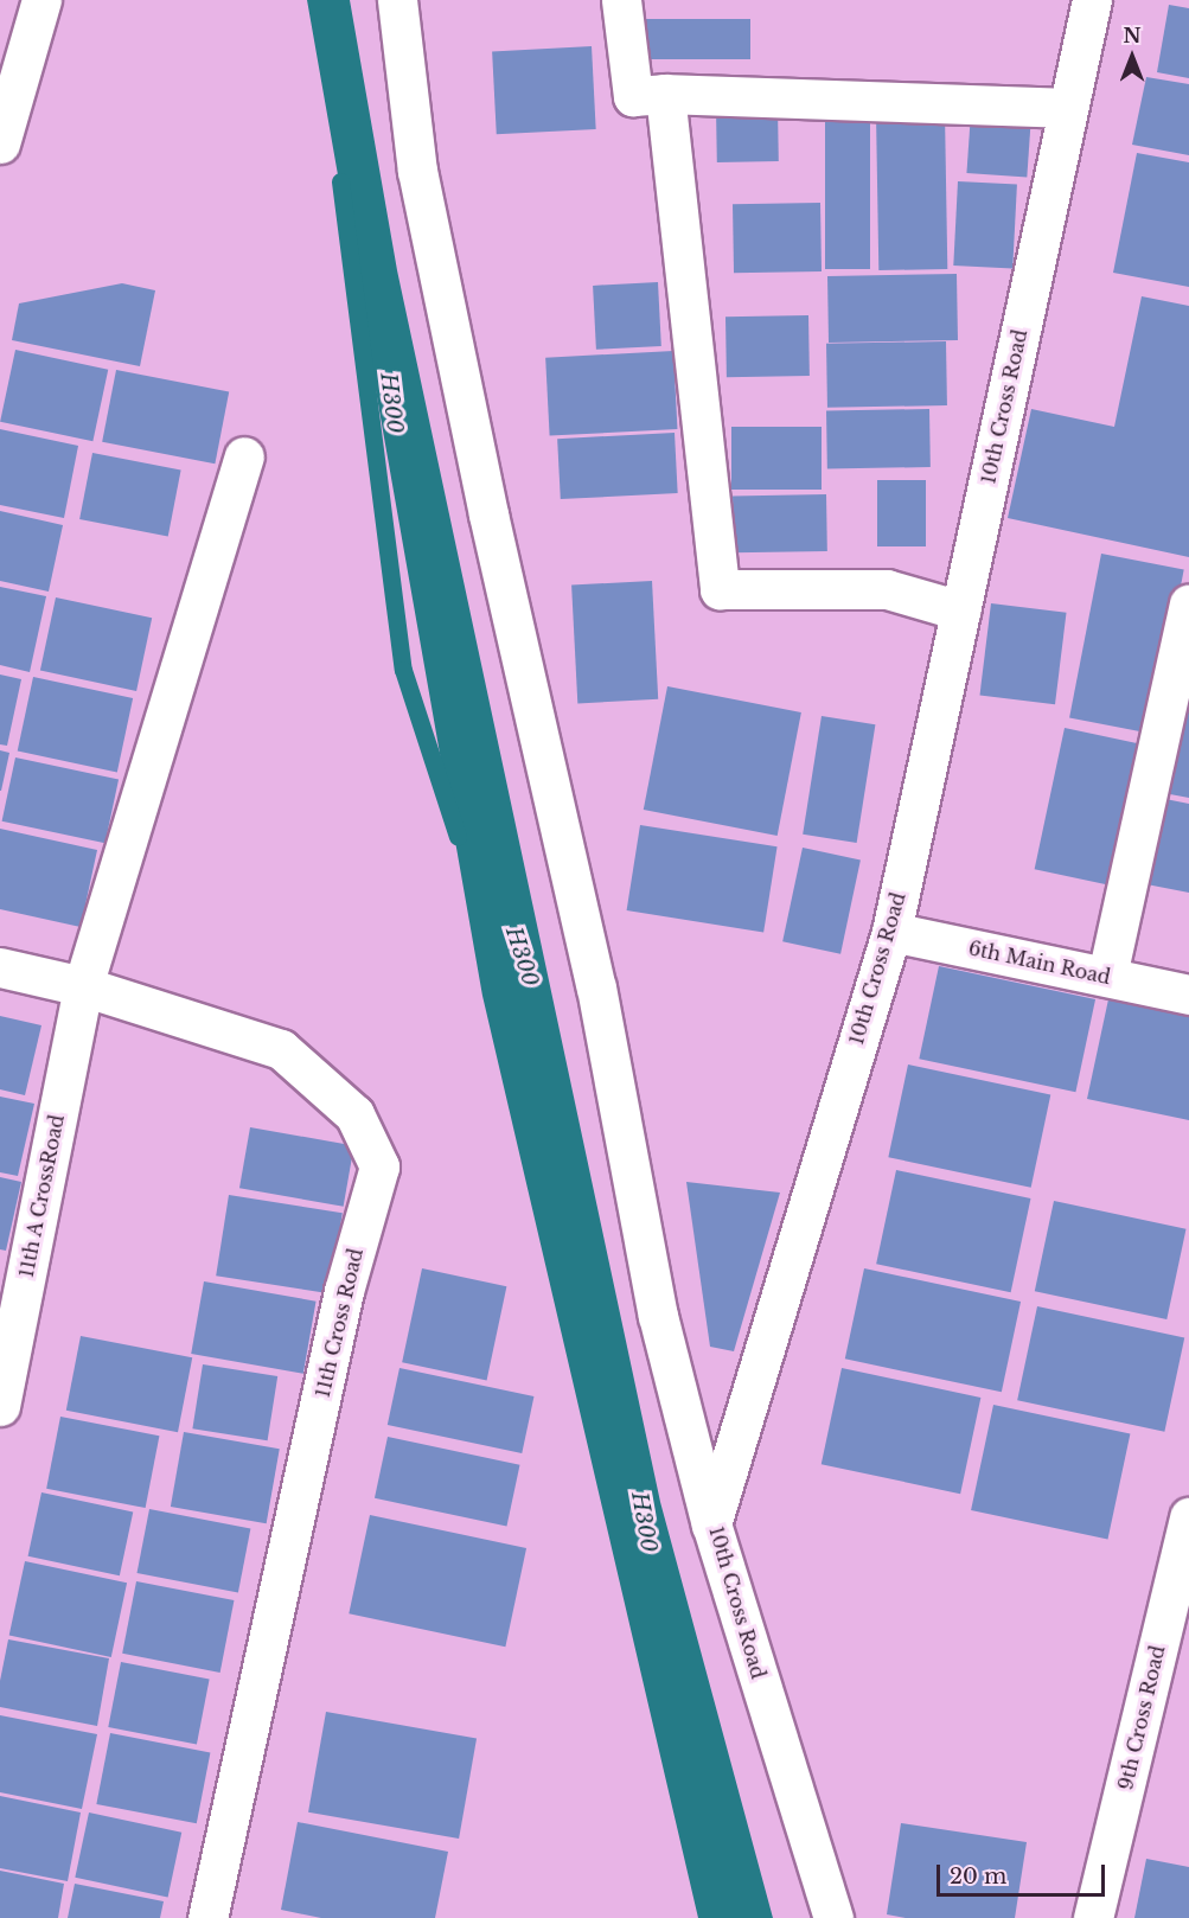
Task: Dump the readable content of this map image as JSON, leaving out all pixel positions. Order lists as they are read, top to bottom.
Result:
{
  "streets": {
    "street": [
      "10th Cross Road",
      "6th Main Road",
      "11th A CrossRoad",
      "11th Cross Road",
      "9th Cross Road"
    ]
  },
  "crossings": [
    ["10th Cross Road", "6th Main Road"],
    ["11th A CrossRoad", "11th Cross Road"]
  ],
  "water": ["H300"],
  "scale_bar": "20 m",
  "north": "top"
}
